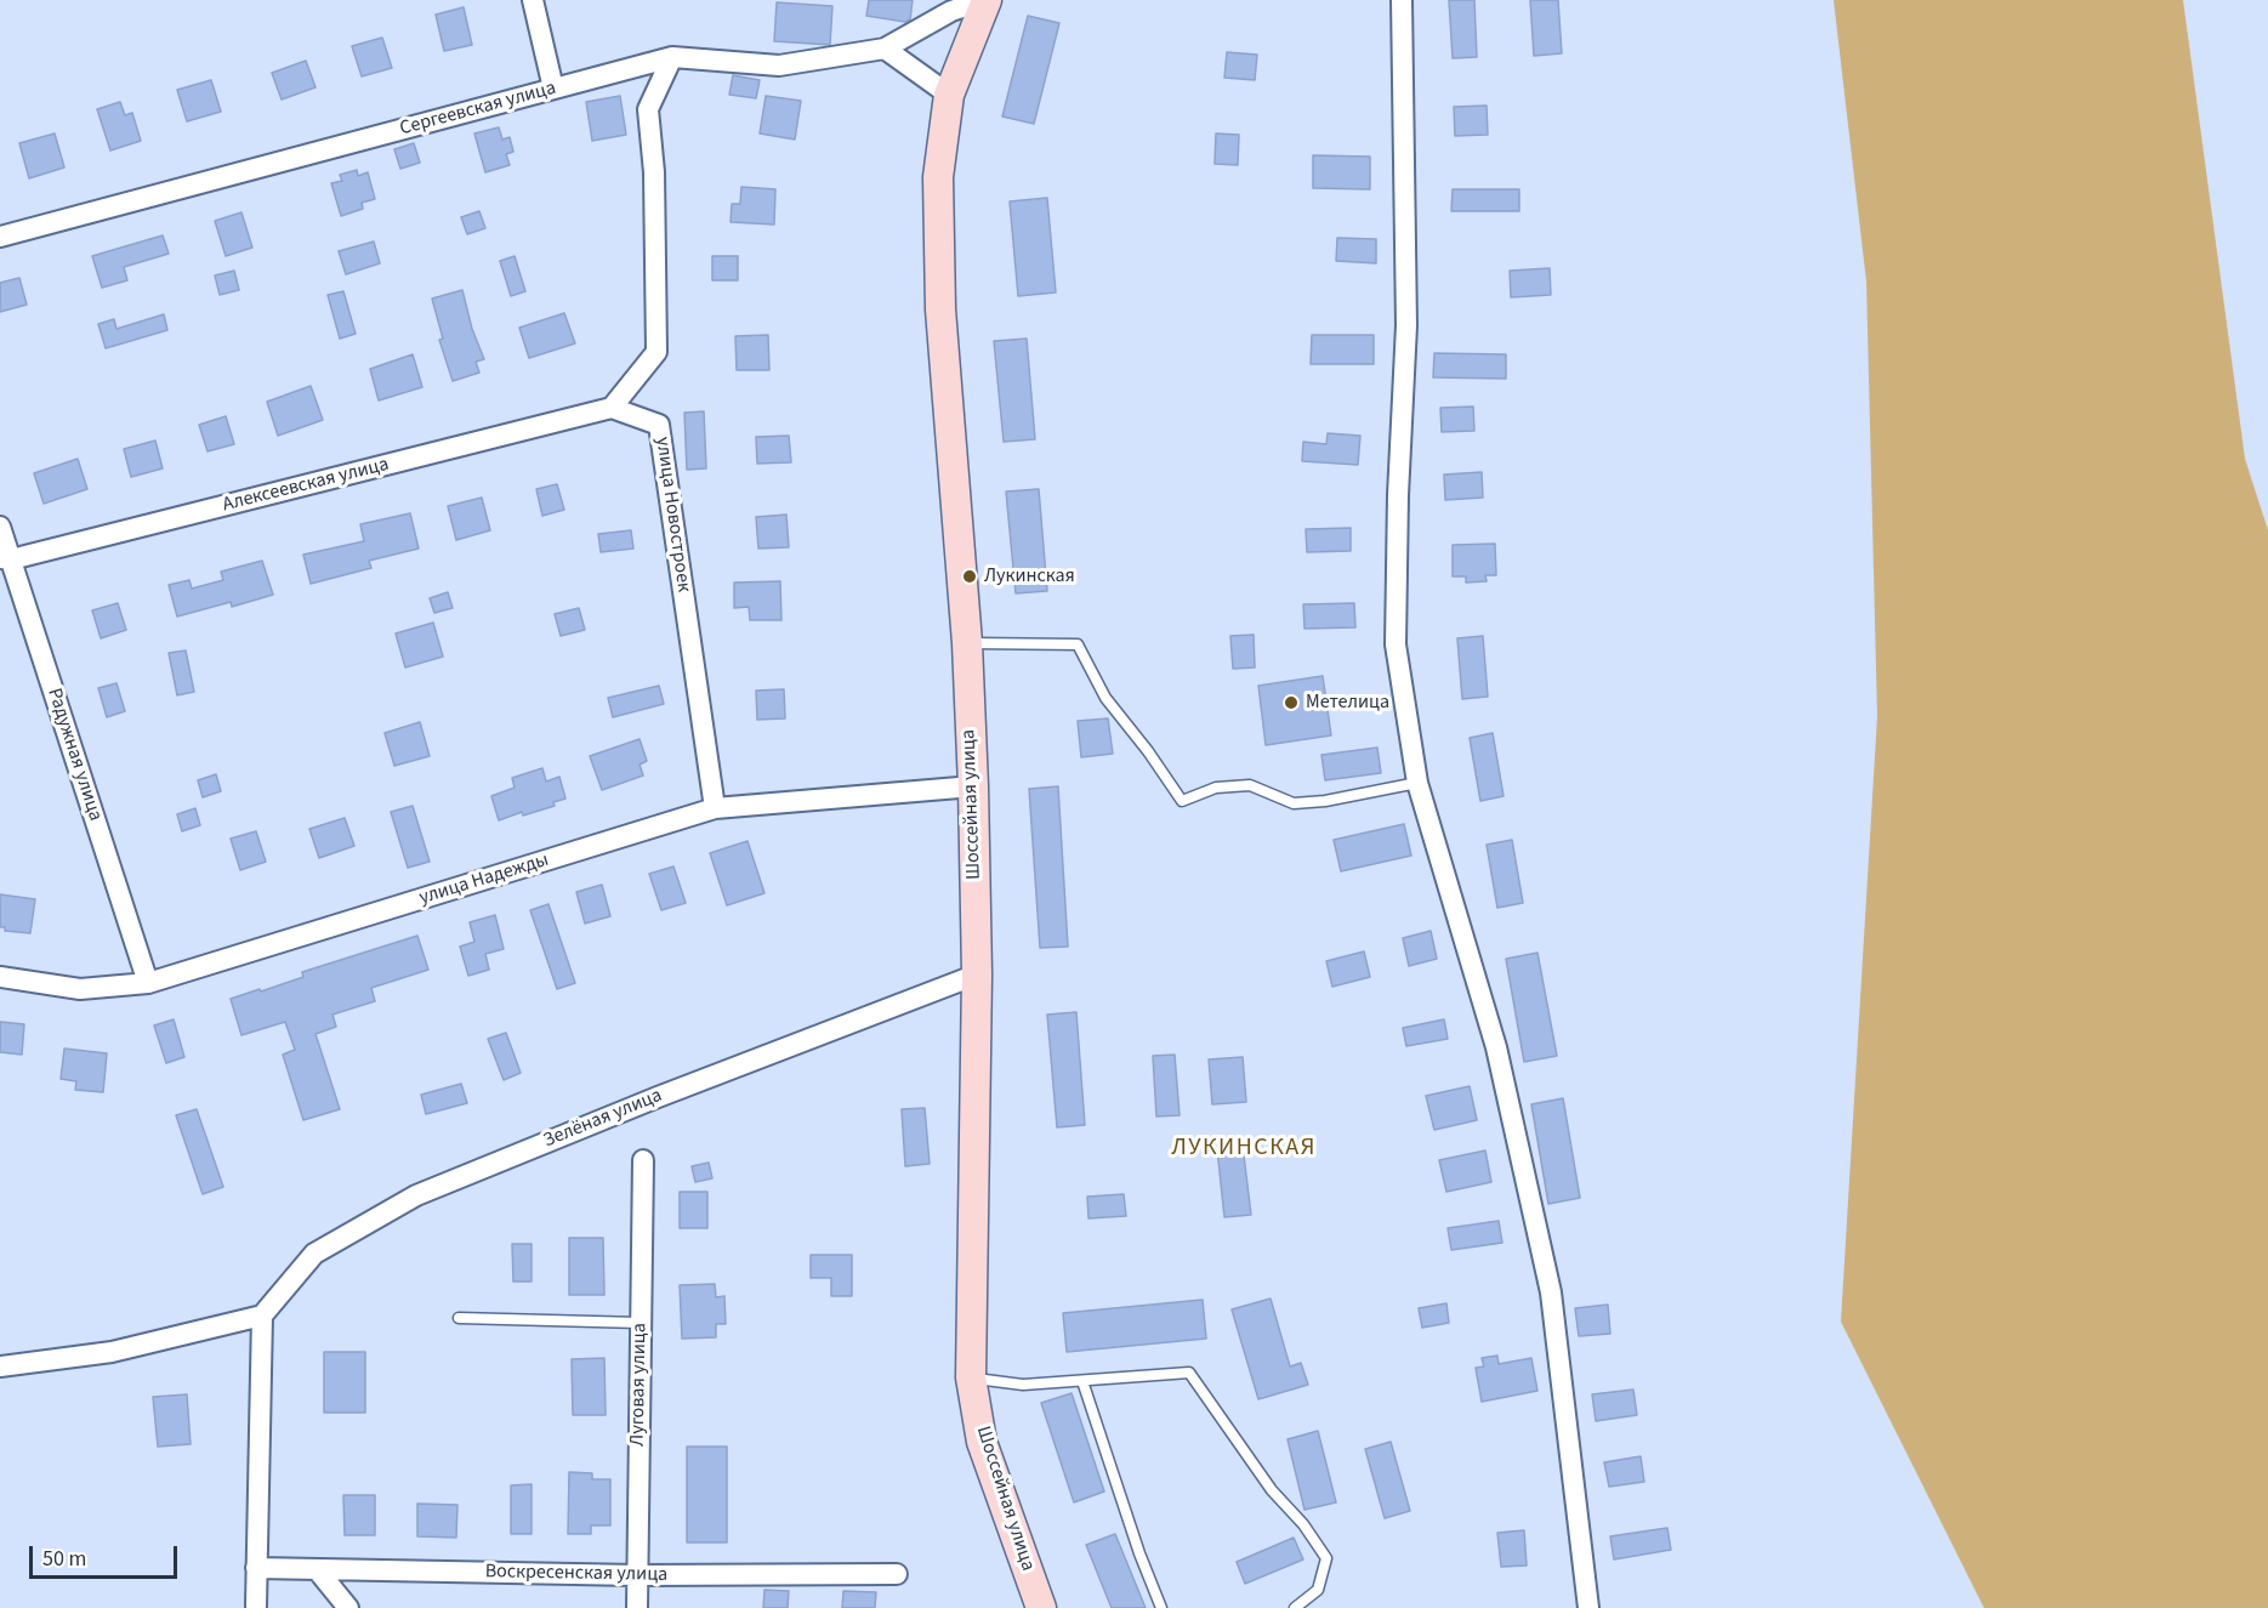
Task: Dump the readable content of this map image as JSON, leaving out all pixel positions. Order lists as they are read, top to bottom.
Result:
{
  "streets": {
    "main road": ["Шоссейная улица"],
    "street": [
      "Сергеевская улица",
      "Алексеевская улица",
      "улица Новостроек",
      "Радужная улица",
      "улица Надежды",
      "Зелёная улица",
      "Луговая улица",
      "Воскресенская улица"
    ]
  },
  "crossings": [
    ["Алексеевская улица", "улица Новостроек"],
    ["Алексеевская улица", "Радужная улица"],
    ["улица Новостроек", "улица Надежды"],
    ["Радужная улица", "улица Надежды"],
    ["Шоссейная улица", "улица Надежды"],
    ["Шоссейная улица", "Зелёная улица"],
    ["Луговая улица", "Воскресенская улица"]
  ],
  "districts": ["ЛУКИНСКАЯ"],
  "places": ["Лукинская", "Метелица"],
  "scale_bar": "50 m"
}
